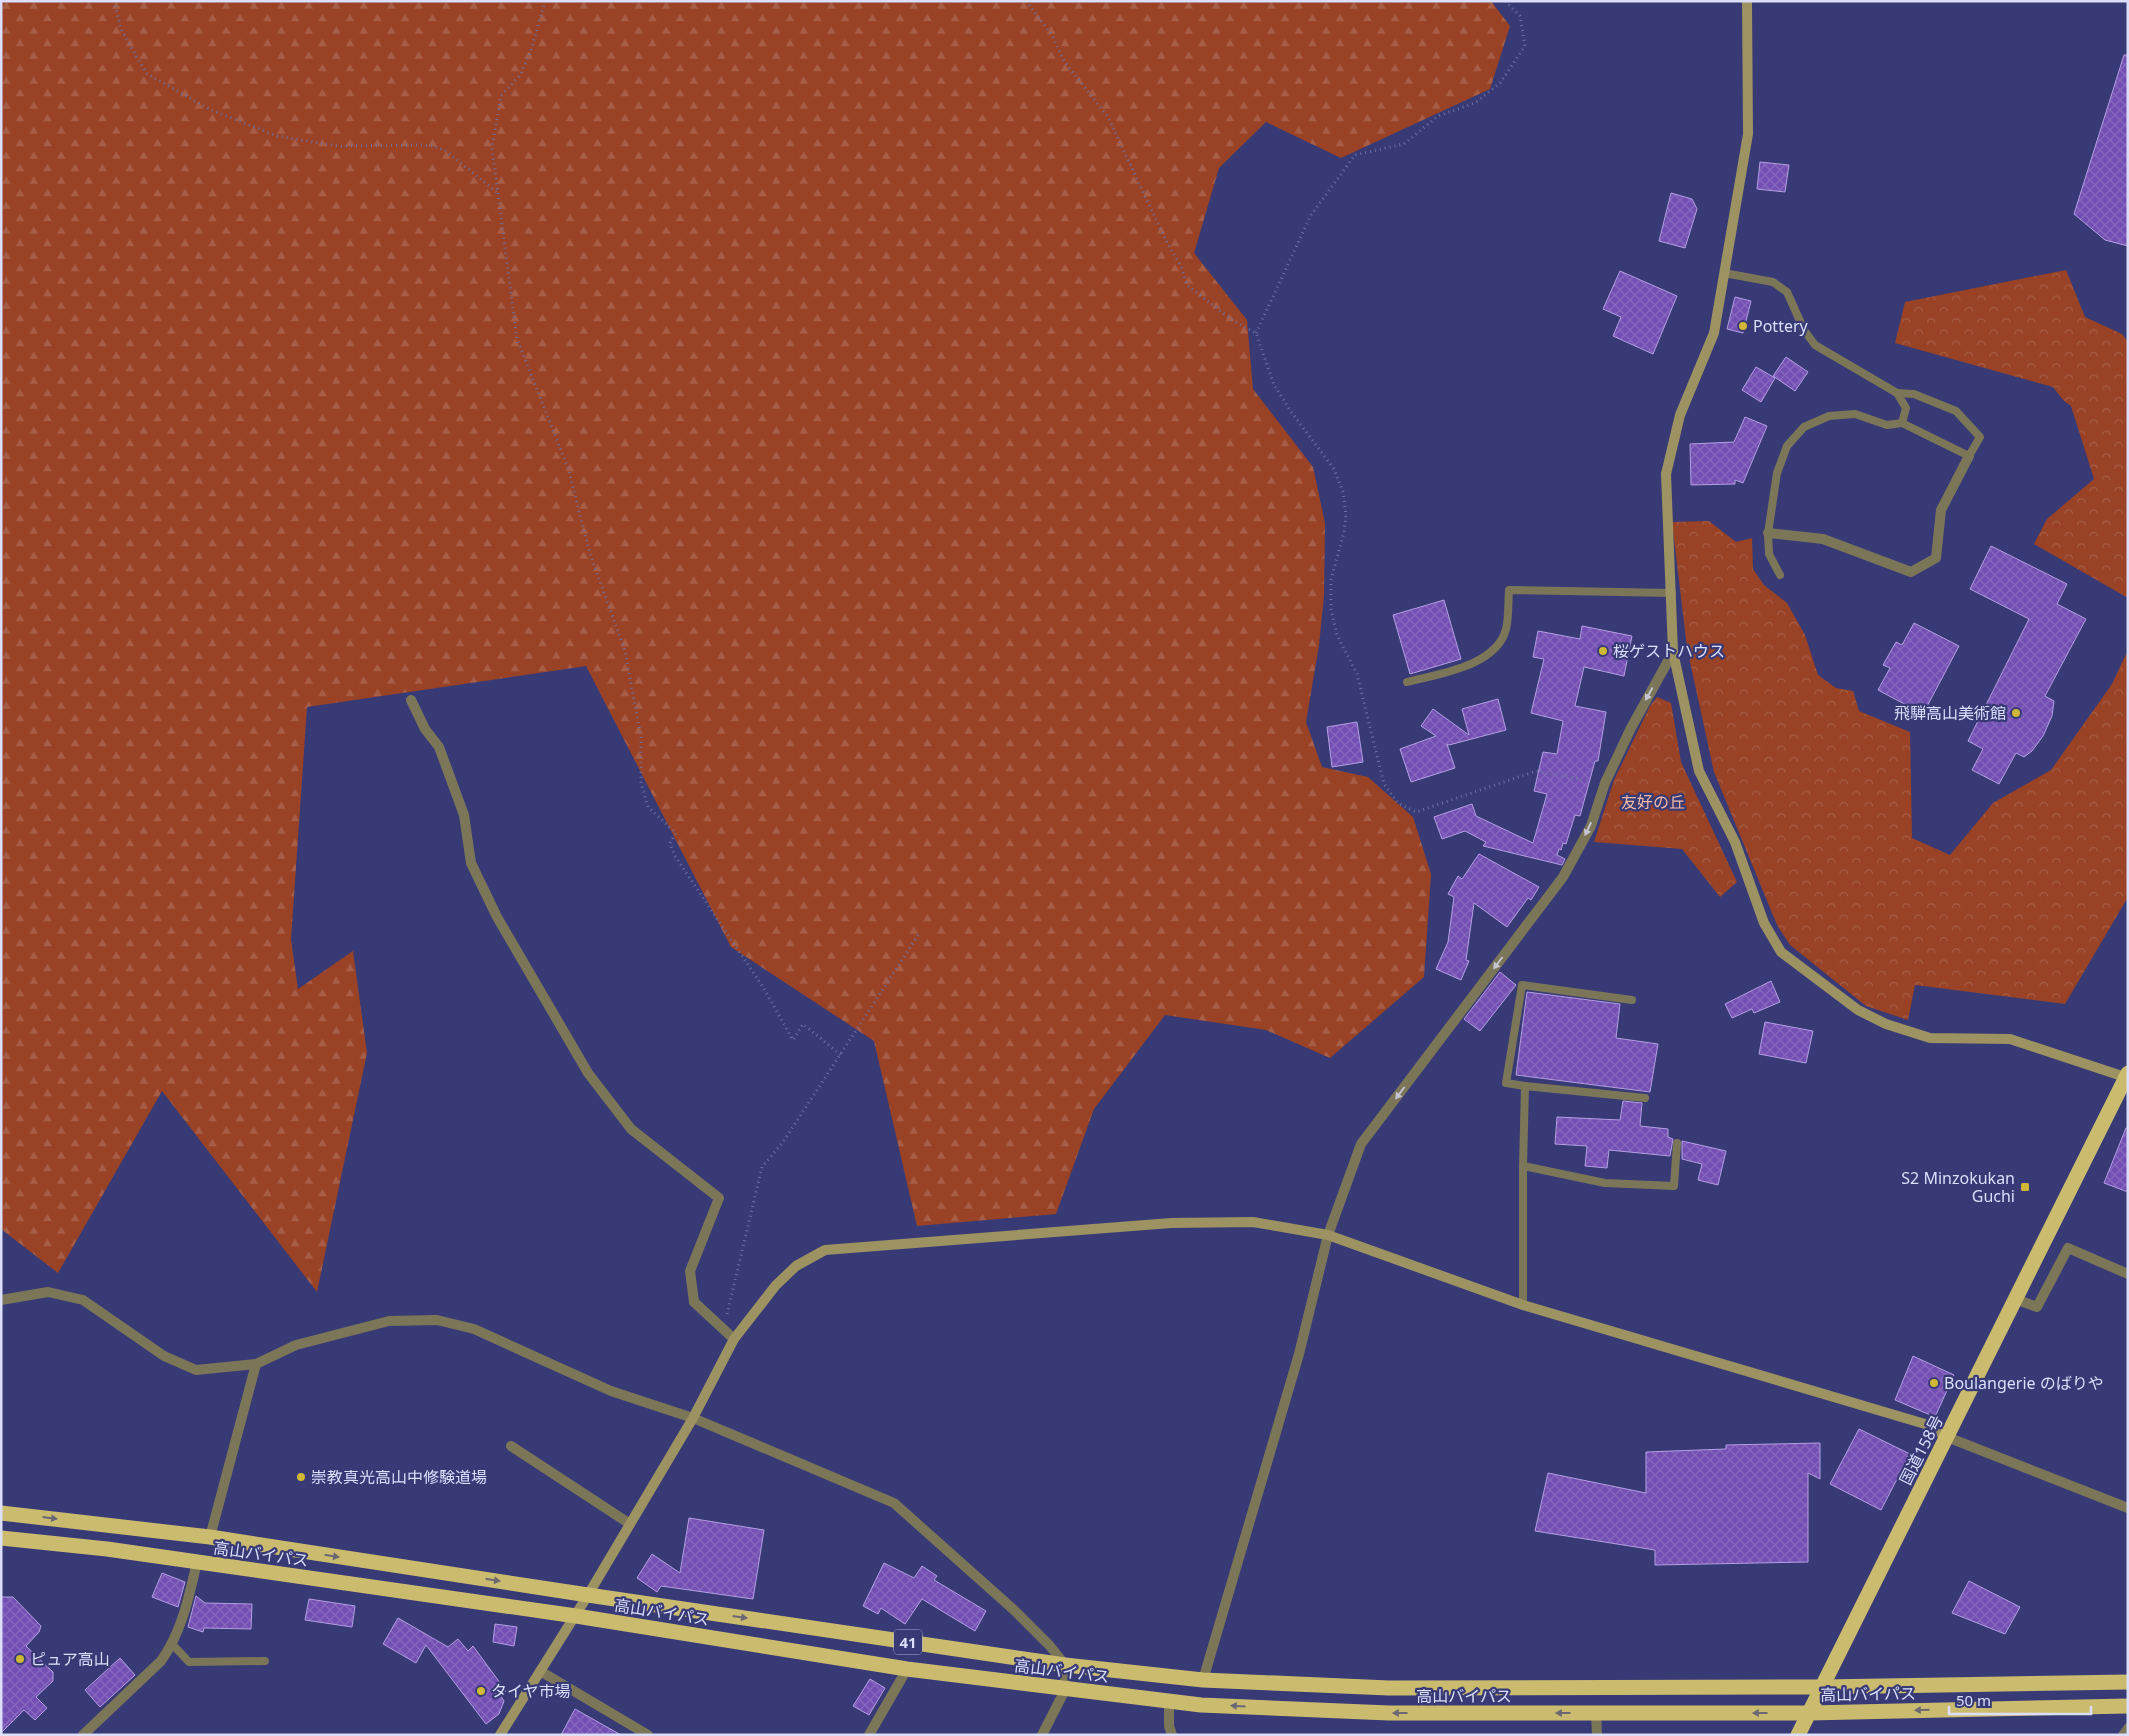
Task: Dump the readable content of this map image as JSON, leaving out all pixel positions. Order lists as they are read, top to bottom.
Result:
{
  "streets": {
    "highway": ["国道158号", "高山バイパス", "41"]
  },
  "crossings": [
    ["国道158号", "高山バイパス"]
  ],
  "parks": ["友好の丘"],
  "places": {
    "other": [
      "Pottery",
      "桜ゲストハウス",
      "飛騨高山美術館",
      "Boulangerie のばりや",
      "崇教真光高山中修験道場",
      "ピュア高山",
      "タイヤ市場"
    ],
    "transit": ["S2 Minzokukan Guchi"]
  },
  "scale_bar": "50 m"
}
